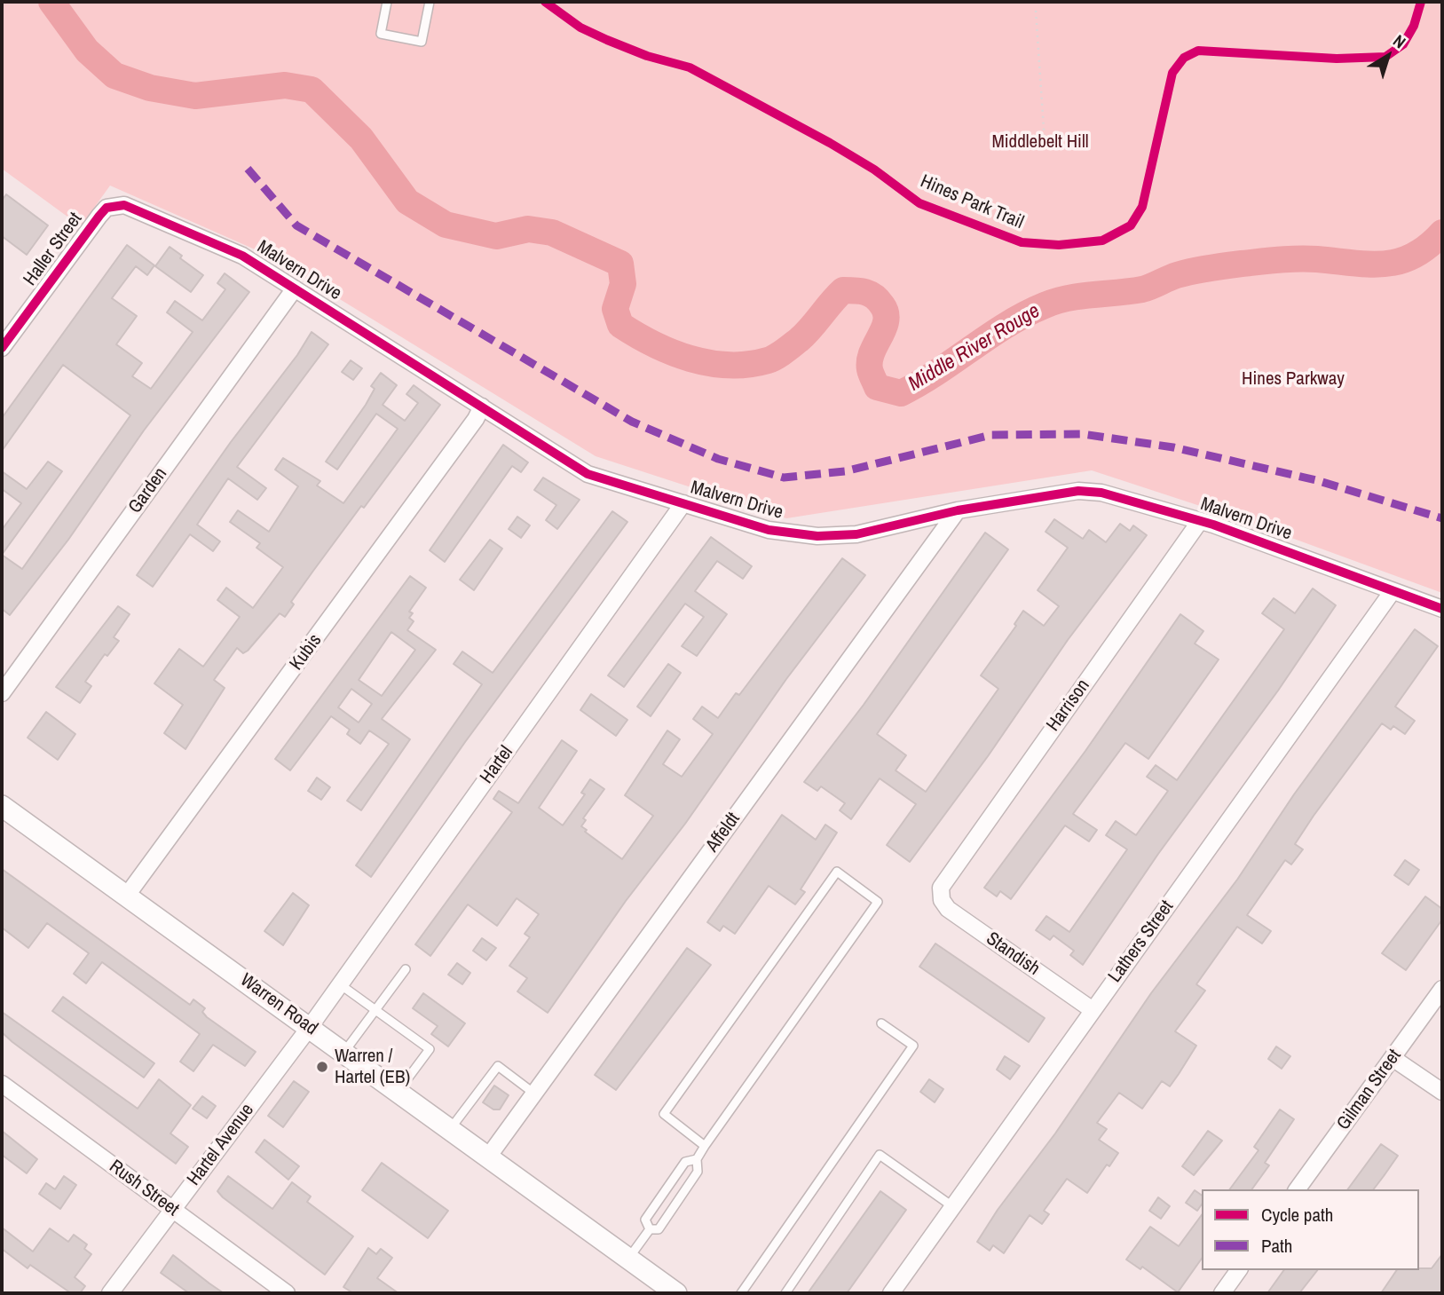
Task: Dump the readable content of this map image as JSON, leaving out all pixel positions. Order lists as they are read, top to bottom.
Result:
{
  "streets": {
    "main road": ["Warren Road"],
    "street": [
      "Haller Street",
      "Malvern Drive",
      "Garden",
      "Kubis",
      "Harrison",
      "Hartel",
      "Affeldt",
      "Lathers Street",
      "Standish",
      "Gilman Street",
      "Hartel Avenue",
      "Rush Street"
    ],
    "cycle path": ["Hines Park Trail"]
  },
  "crossings": [
    ["Haller Street", "Malvern Drive"],
    ["Malvern Drive", "Garden"],
    ["Malvern Drive", "Kubis"],
    ["Malvern Drive", "Harrison"],
    ["Malvern Drive", "Hartel"],
    ["Malvern Drive", "Affeldt"],
    ["Malvern Drive", "Lathers Street"],
    ["Kubis", "Warren Road"],
    ["Harrison", "Standish"],
    ["Hartel", "Warren Road"],
    ["Hartel", "Hartel Avenue"],
    ["Affeldt", "Warren Road"],
    ["Lathers Street", "Standish"],
    ["Warren Road", "Hartel Avenue"],
    ["Hartel Avenue", "Rush Street"]
  ],
  "water": ["Middle River Rouge"],
  "parks": ["Middlebelt Hill", "Hines Parkway"],
  "places": ["Warren / Hartel (EB)"],
  "legend": ["Cycle path", "Path"],
  "north": "top right"
}
